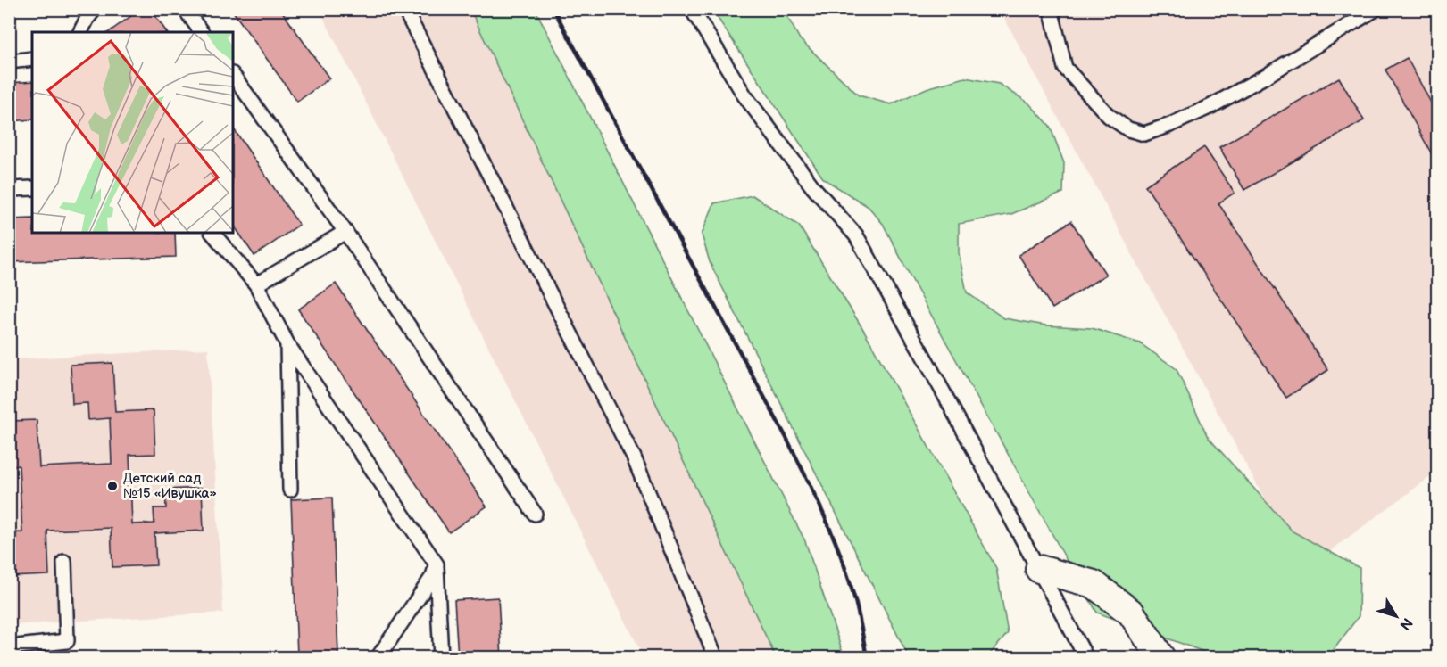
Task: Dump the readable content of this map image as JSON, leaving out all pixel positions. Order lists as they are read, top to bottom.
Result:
{
  "places": ["Детский сад №15 «Ивушка»"],
  "north": "bottom right"
}
